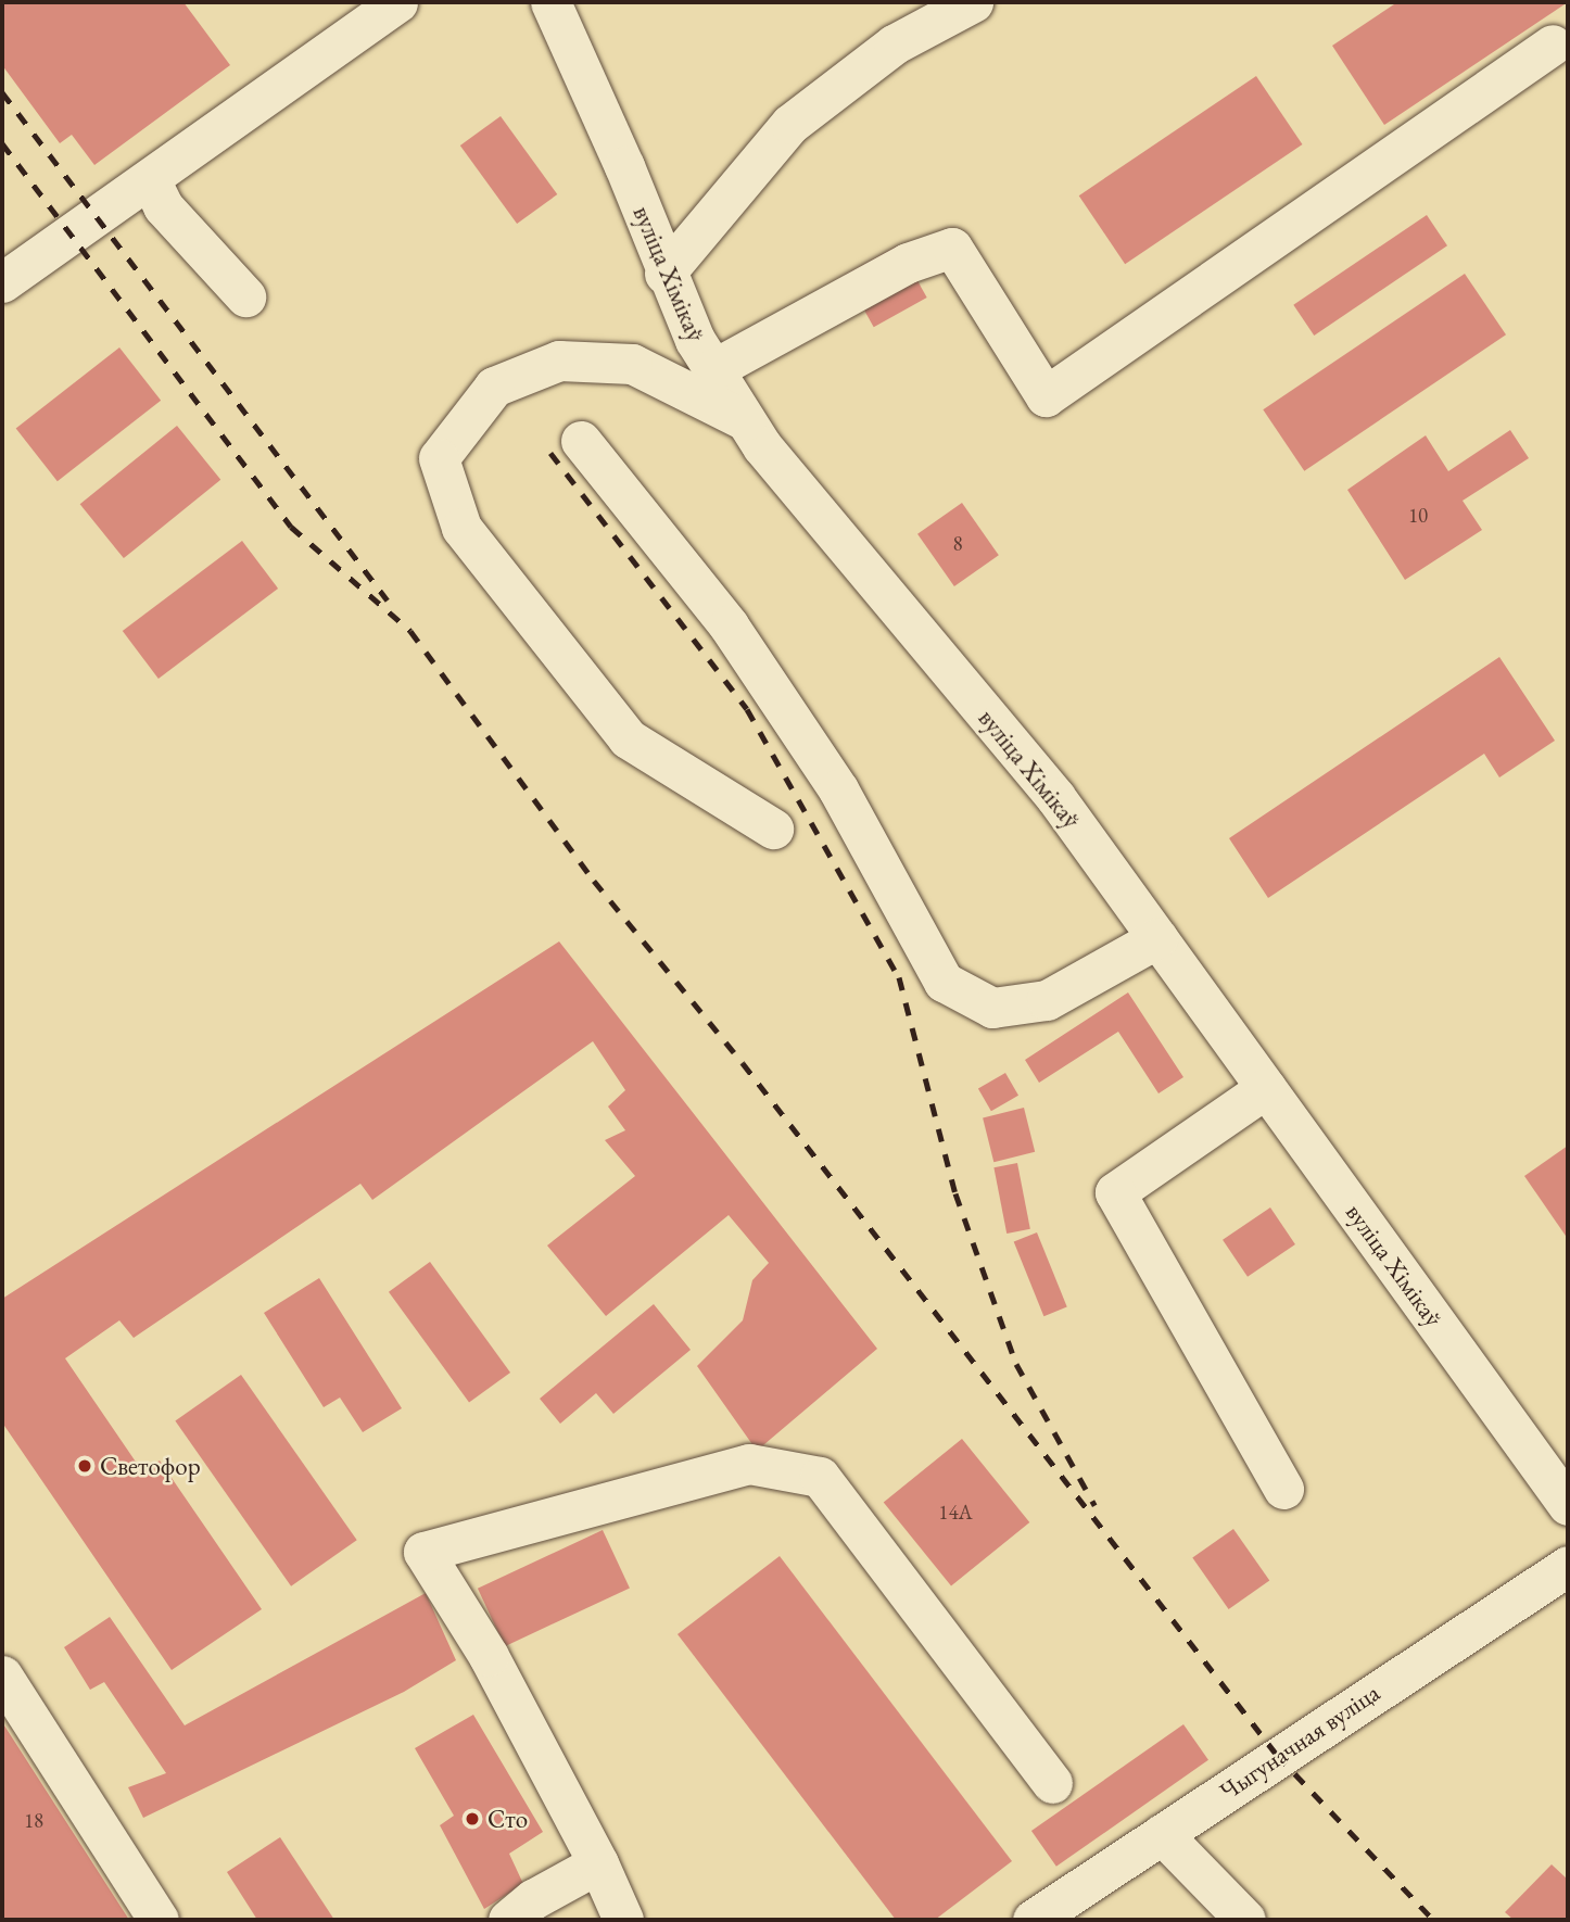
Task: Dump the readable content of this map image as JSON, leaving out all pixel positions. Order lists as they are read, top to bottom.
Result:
{
  "streets": {
    "street": ["вуліца Хімікаў", "Чыгуначная вуліца"]
  },
  "places": ["Светофор", "Сто"],
  "house_numbers": [
    "10",
    "8",
    "14А",
    "18"
  ]
}
